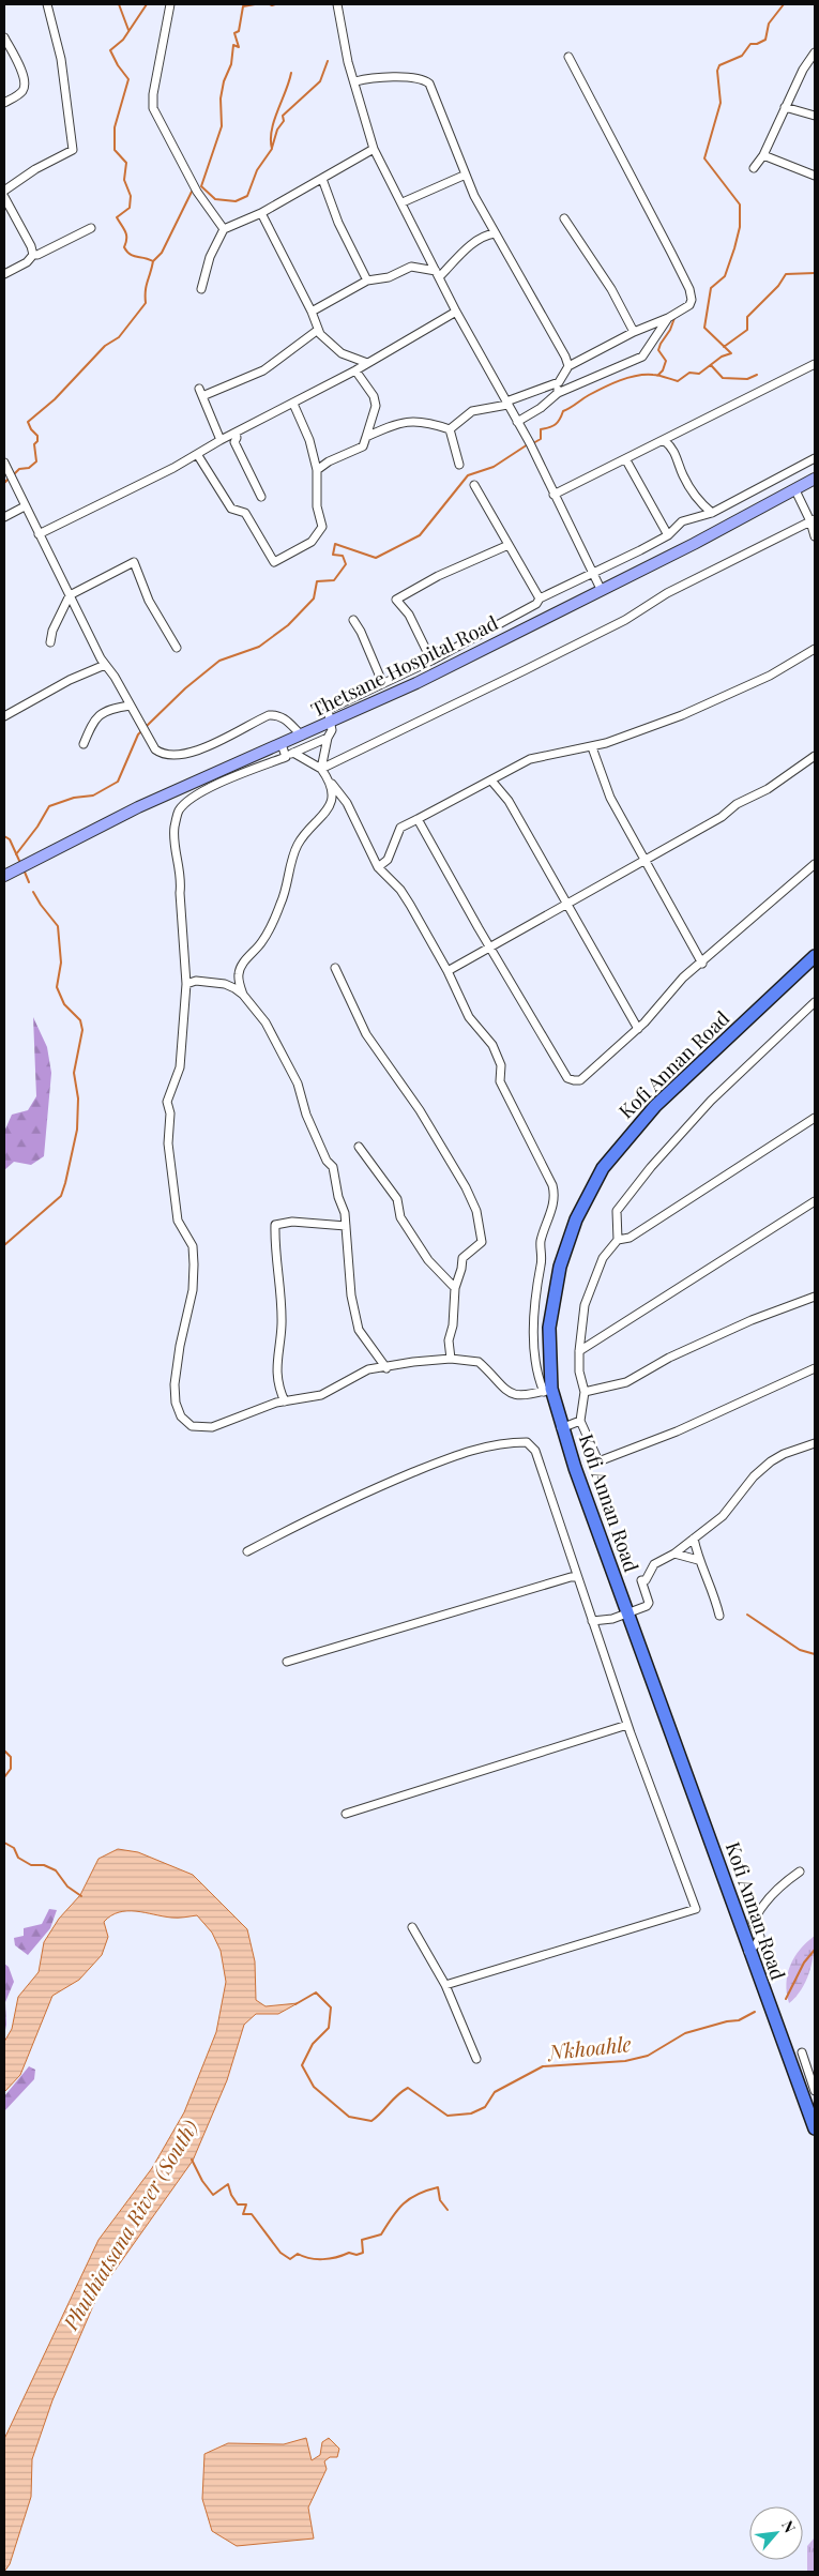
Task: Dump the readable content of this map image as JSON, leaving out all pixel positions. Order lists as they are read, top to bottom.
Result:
{
  "streets": {
    "main road": ["Thetsane Hospital Road", "Kofi Annan Road"]
  },
  "water": ["Nkhoahle", "Phuthiatsana River (South)"],
  "north": "top right"
}
